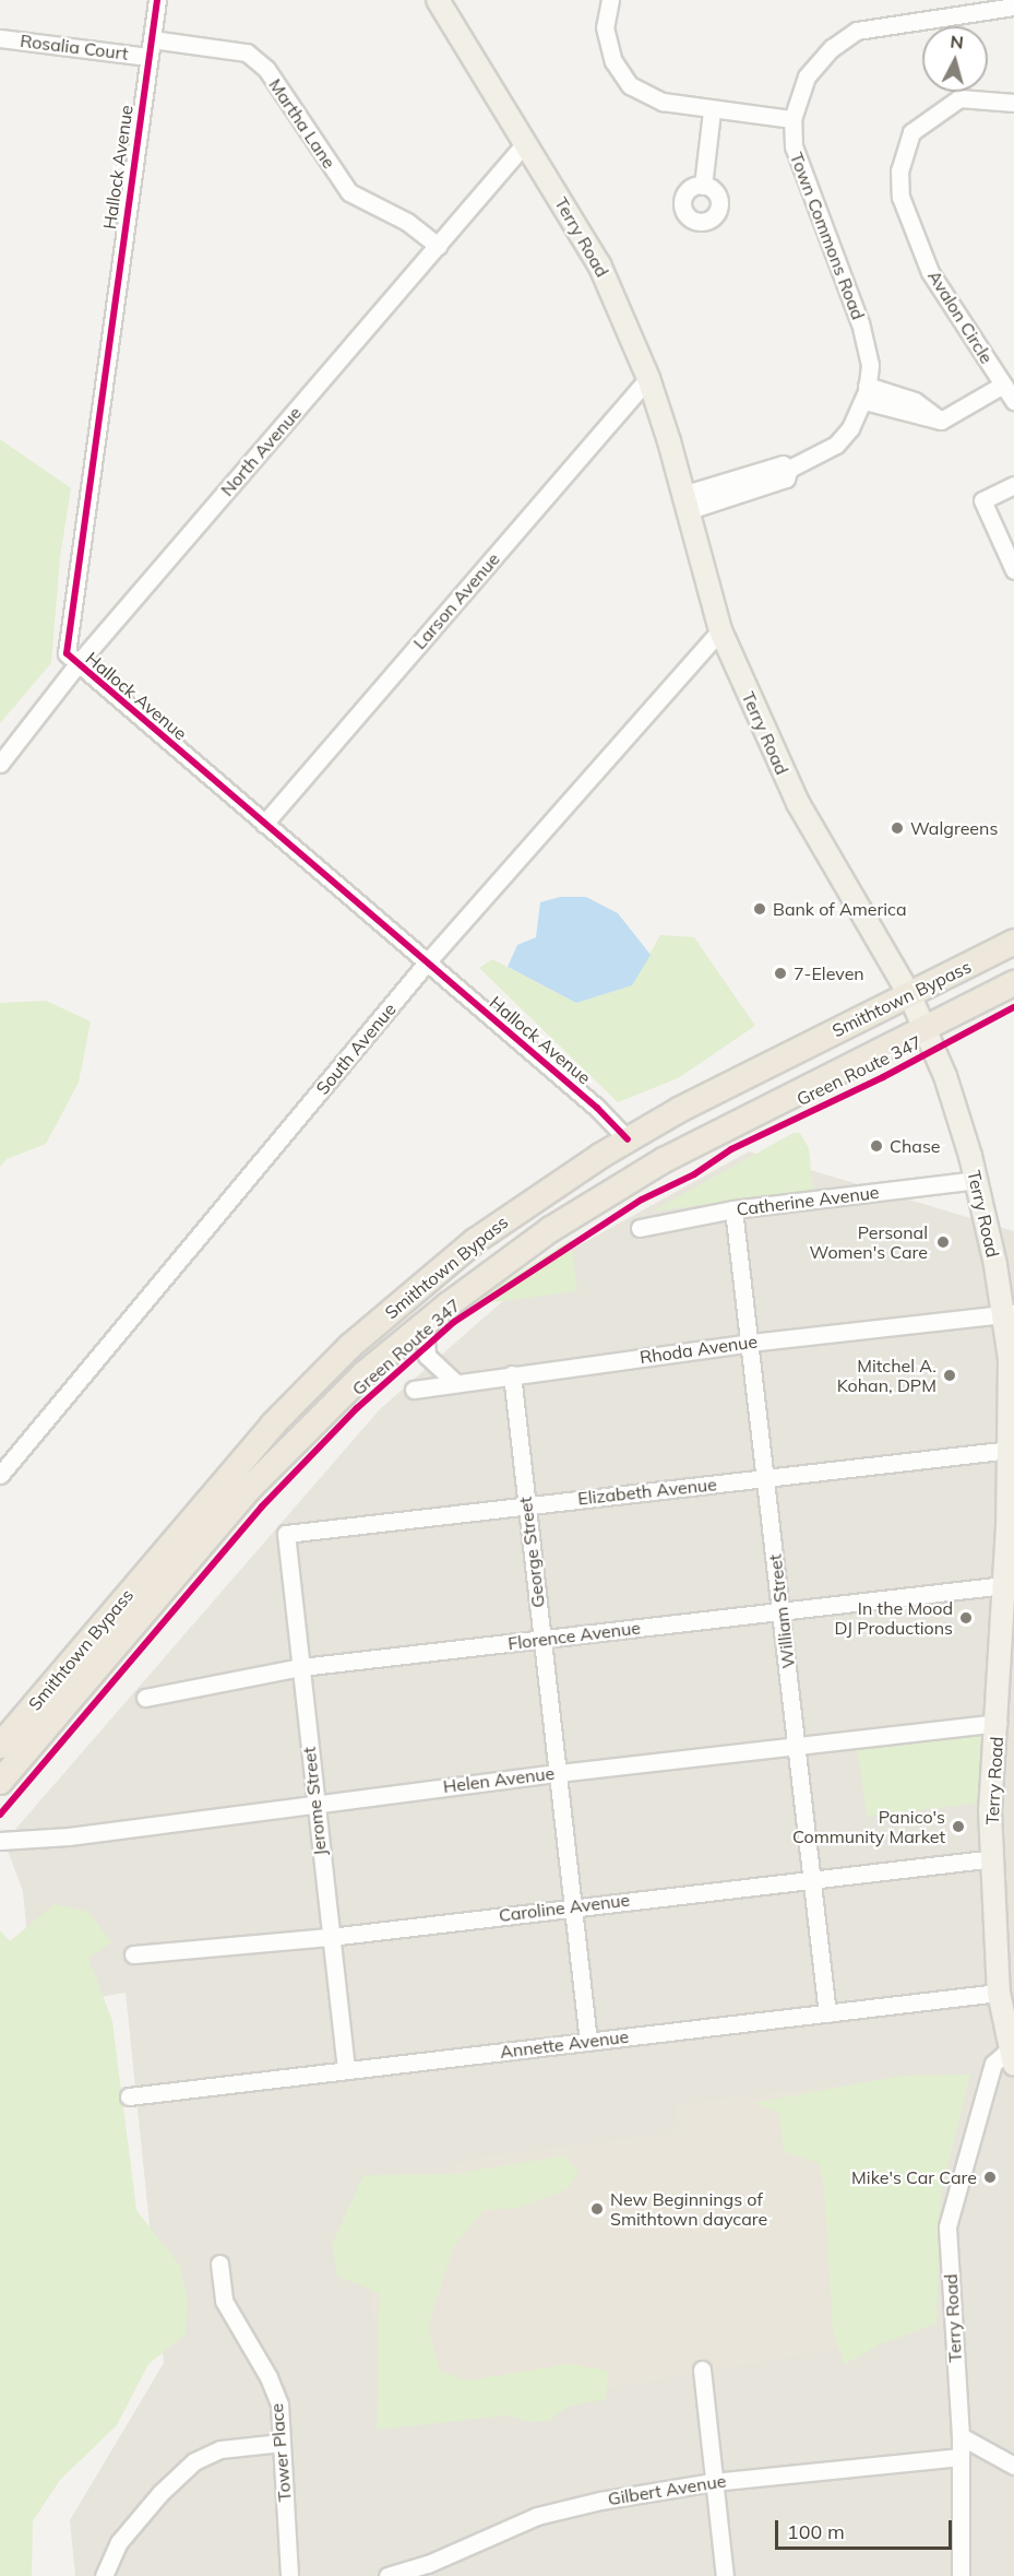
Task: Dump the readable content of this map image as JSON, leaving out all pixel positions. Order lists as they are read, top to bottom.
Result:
{
  "streets": {
    "highway": ["Smithtown Bypass"],
    "main road": ["Terry Road"],
    "street": [
      "Rosalia Court",
      "Martha Lane",
      "Hallock Avenue",
      "Town Commons Road",
      "Avalon Circle",
      "North Avenue",
      "Larson Avenue",
      "South Avenue",
      "Catherine Avenue",
      "Rhoda Avenue",
      "Elizabeth Avenue",
      "George Street",
      "William Street",
      "Florence Avenue",
      "Helen Avenue",
      "Jerome Street",
      "Caroline Avenue",
      "Annette Avenue",
      "Tower Place",
      "Gilbert Avenue"
    ],
    "cycle path": ["Green Route 347"]
  },
  "crossings": [
    ["Rosalia Court", "Hallock Avenue"],
    ["Martha Lane", "Hallock Avenue"],
    ["Martha Lane", "North Avenue"],
    ["Hallock Avenue", "North Avenue"],
    ["Hallock Avenue", "Larson Avenue"],
    ["Hallock Avenue", "Smithtown Bypass"],
    ["Hallock Avenue", "South Avenue"],
    ["Town Commons Road", "Terry Road"],
    ["Terry Road", "North Avenue"],
    ["Terry Road", "Larson Avenue"],
    ["Terry Road", "Smithtown Bypass"],
    ["Terry Road", "South Avenue"],
    ["Terry Road", "Catherine Avenue"],
    ["Terry Road", "Rhoda Avenue"],
    ["Terry Road", "Elizabeth Avenue"],
    ["Terry Road", "Florence Avenue"],
    ["Terry Road", "Helen Avenue"],
    ["Terry Road", "Caroline Avenue"],
    ["Terry Road", "Annette Avenue"],
    ["Terry Road", "Gilbert Avenue"],
    ["Catherine Avenue", "William Street"],
    ["Rhoda Avenue", "George Street"],
    ["Rhoda Avenue", "William Street"],
    ["Elizabeth Avenue", "George Street"],
    ["Elizabeth Avenue", "William Street"],
    ["Elizabeth Avenue", "Jerome Street"],
    ["George Street", "Florence Avenue"],
    ["George Street", "Helen Avenue"],
    ["George Street", "Caroline Avenue"],
    ["George Street", "Annette Avenue"],
    ["William Street", "Florence Avenue"],
    ["William Street", "Helen Avenue"],
    ["William Street", "Caroline Avenue"],
    ["William Street", "Annette Avenue"],
    ["Florence Avenue", "Jerome Street"],
    ["Helen Avenue", "Jerome Street"],
    ["Jerome Street", "Caroline Avenue"],
    ["Jerome Street", "Annette Avenue"]
  ],
  "places": [
    "Walgreens",
    "Bank of America",
    "7-Eleven",
    "Chase",
    "Personal Women's Care",
    "Mitchel A. Kohan, DPM",
    "In the Mood DJ Productions",
    "Panico's Community Market",
    "Mike's Car Care",
    "New Beginnings of Smithtown daycare"
  ],
  "scale_bar": "100 m",
  "north": "top"
}
